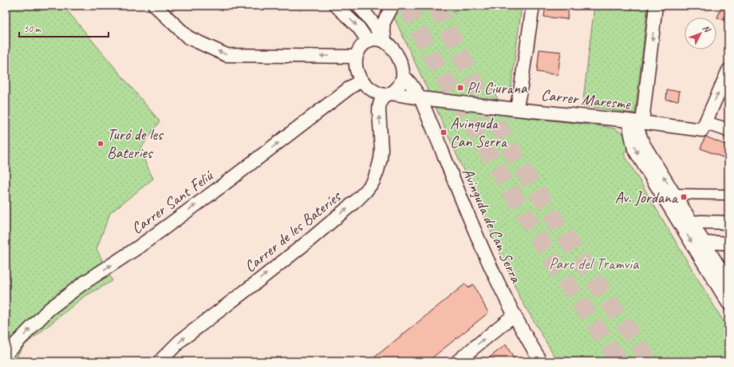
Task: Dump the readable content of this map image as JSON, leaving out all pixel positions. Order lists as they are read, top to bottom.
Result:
{
  "streets": {
    "street": [
      "Carrer Maresme",
      "Carrer Sant Feliú",
      "Avinguda de Can Serra",
      "Carrer de les Bateríes"
    ]
  },
  "crossings": [
    ["Carrer Maresme", "Carrer Sant Feliú"],
    ["Carrer Maresme", "Avinguda de Can Serra"],
    ["Carrer Maresme", "Carrer de les Bateríes"],
    ["Carrer Sant Feliú", "Carrer de les Bateríes"]
  ],
  "one_way": ["Carrer Sant Feliú", "Carrer de les Bateríes"],
  "parks": ["Parc del Tramvia"],
  "places": {
    "transit": ["Pl. Ciurana", "Avinguda Can Serra", "Av. Jordana"],
    "other": ["Turó de les Bateries"]
  },
  "scale_bar": "50 m",
  "north": "top right"
}
